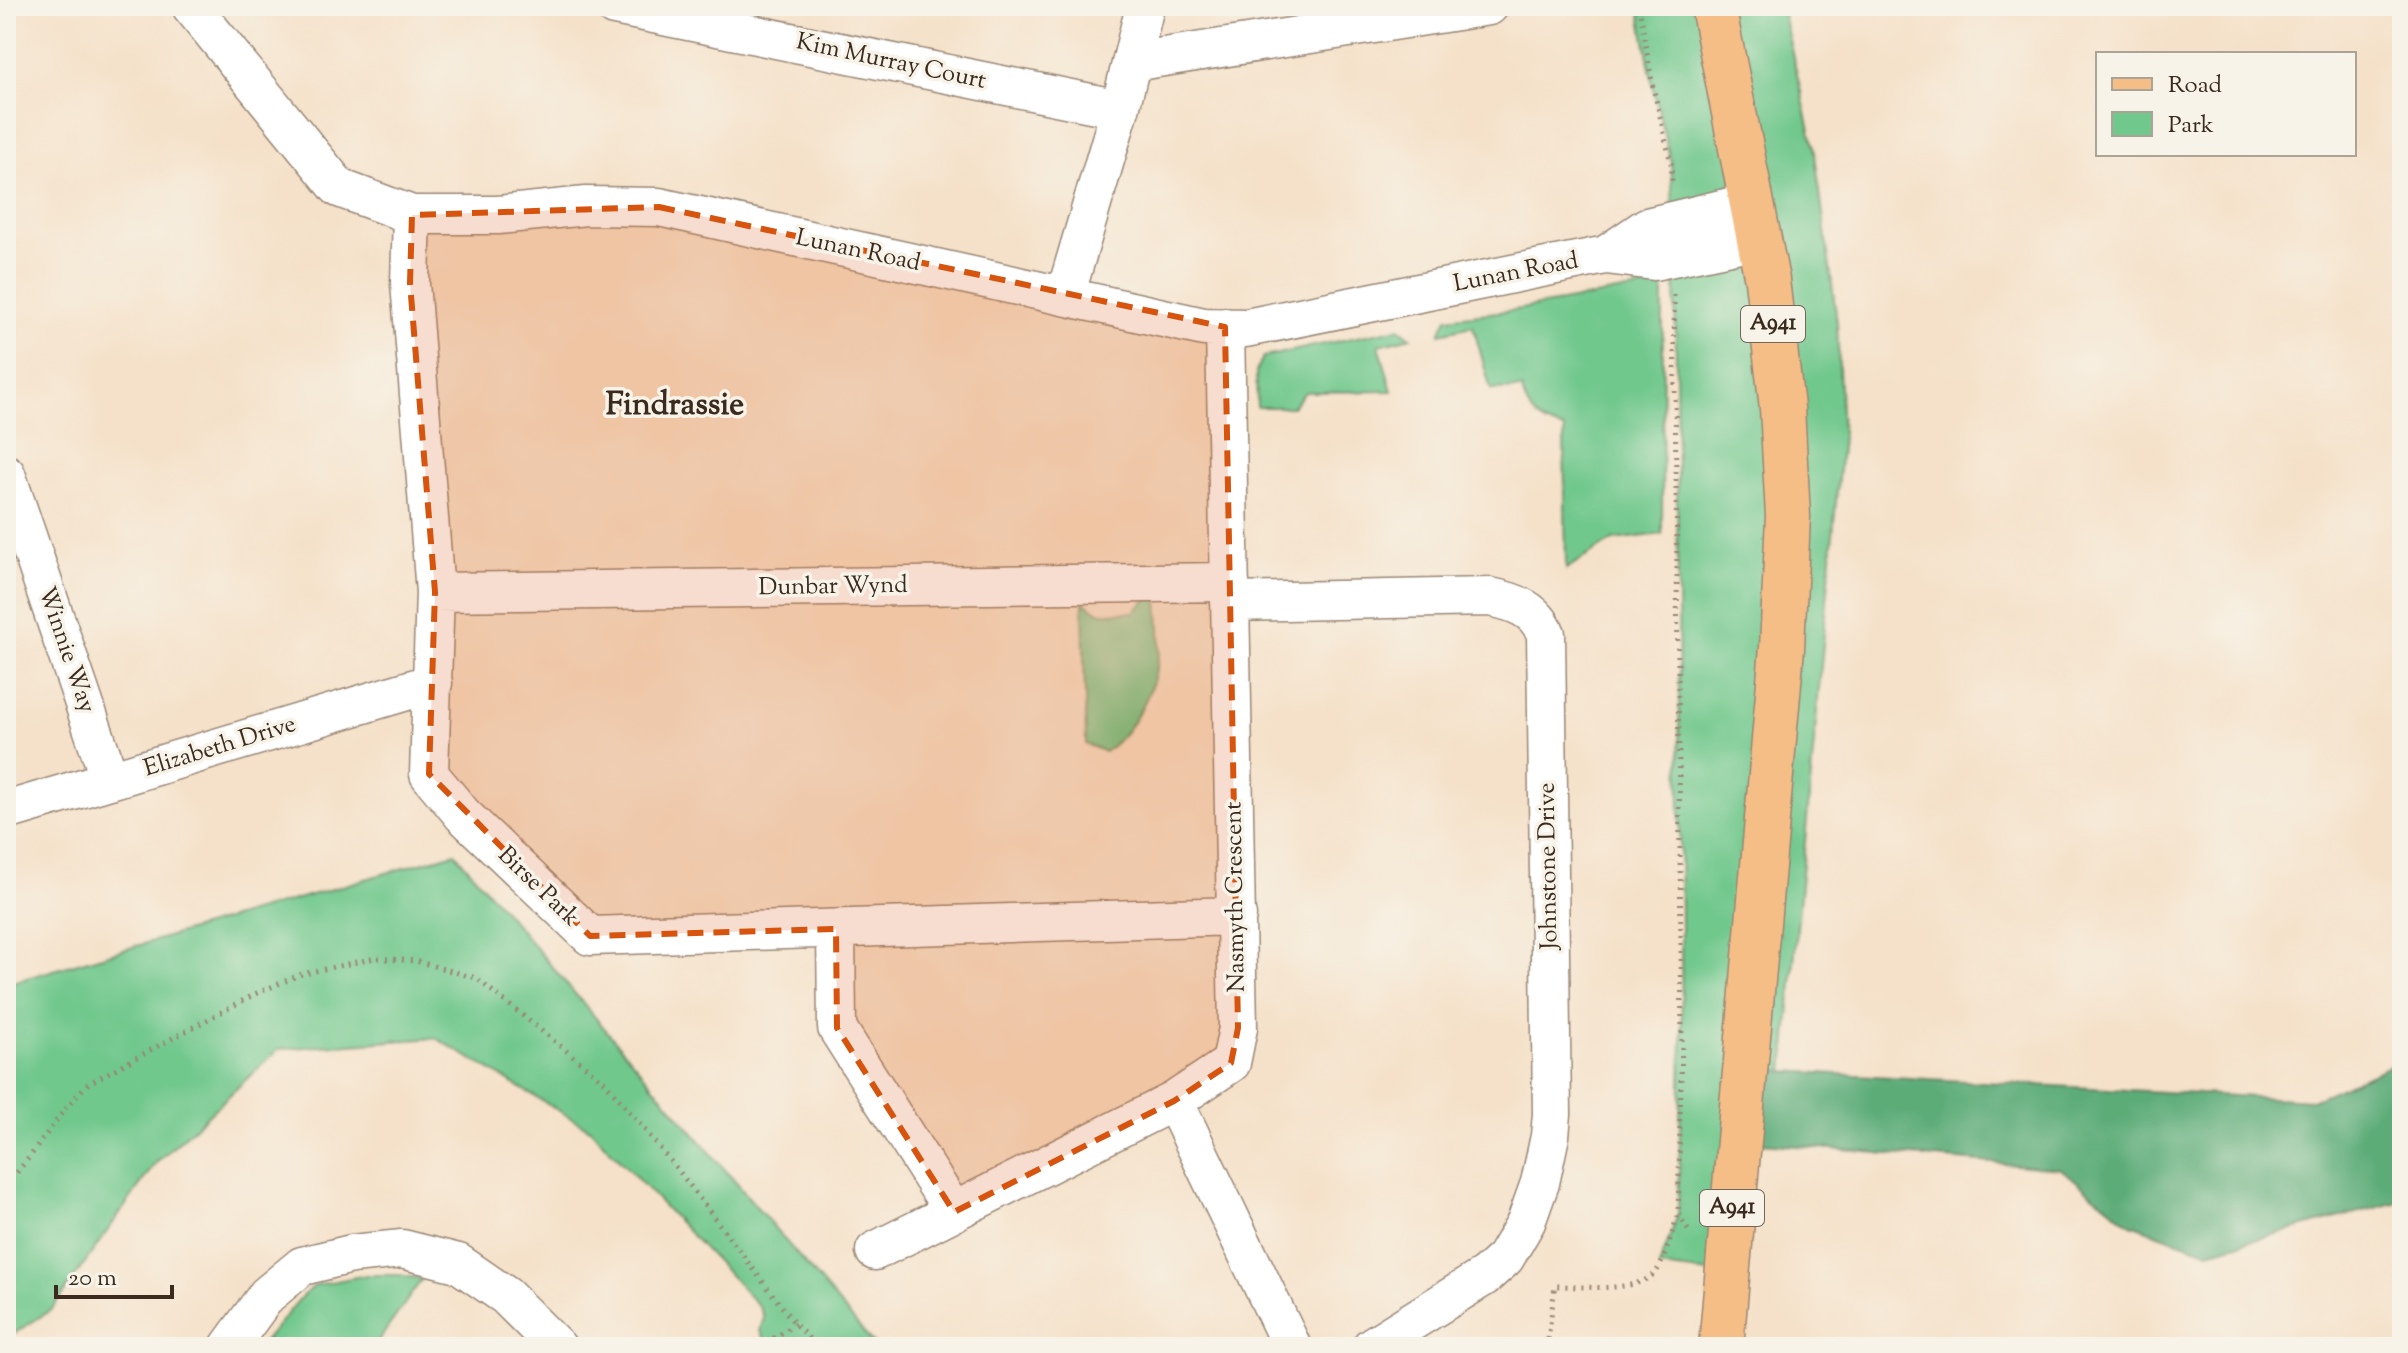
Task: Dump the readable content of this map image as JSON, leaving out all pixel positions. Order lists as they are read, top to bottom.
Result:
{
  "streets": {
    "main road": ["A941"],
    "street": [
      "Kim Murray Court",
      "Lunan Road",
      "Dunbar Wynd",
      "Winnie Way",
      "Elizabeth Drive",
      "Johnstone Drive",
      "Birse Park",
      "Nasmyth Crescent"
    ]
  },
  "crossings": [
    ["Lunan Road", "Birse Park"],
    ["Lunan Road", "Nasmyth Crescent"],
    ["Dunbar Wynd", "Johnstone Drive"],
    ["Dunbar Wynd", "Birse Park"],
    ["Dunbar Wynd", "Nasmyth Crescent"],
    ["Winnie Way", "Elizabeth Drive"],
    ["Elizabeth Drive", "Birse Park"],
    ["Johnstone Drive", "Nasmyth Crescent"],
    ["Birse Park", "Nasmyth Crescent"]
  ],
  "districts": ["Findrassie"],
  "legend": ["Road", "Park"],
  "scale_bar": "20 m"
}
